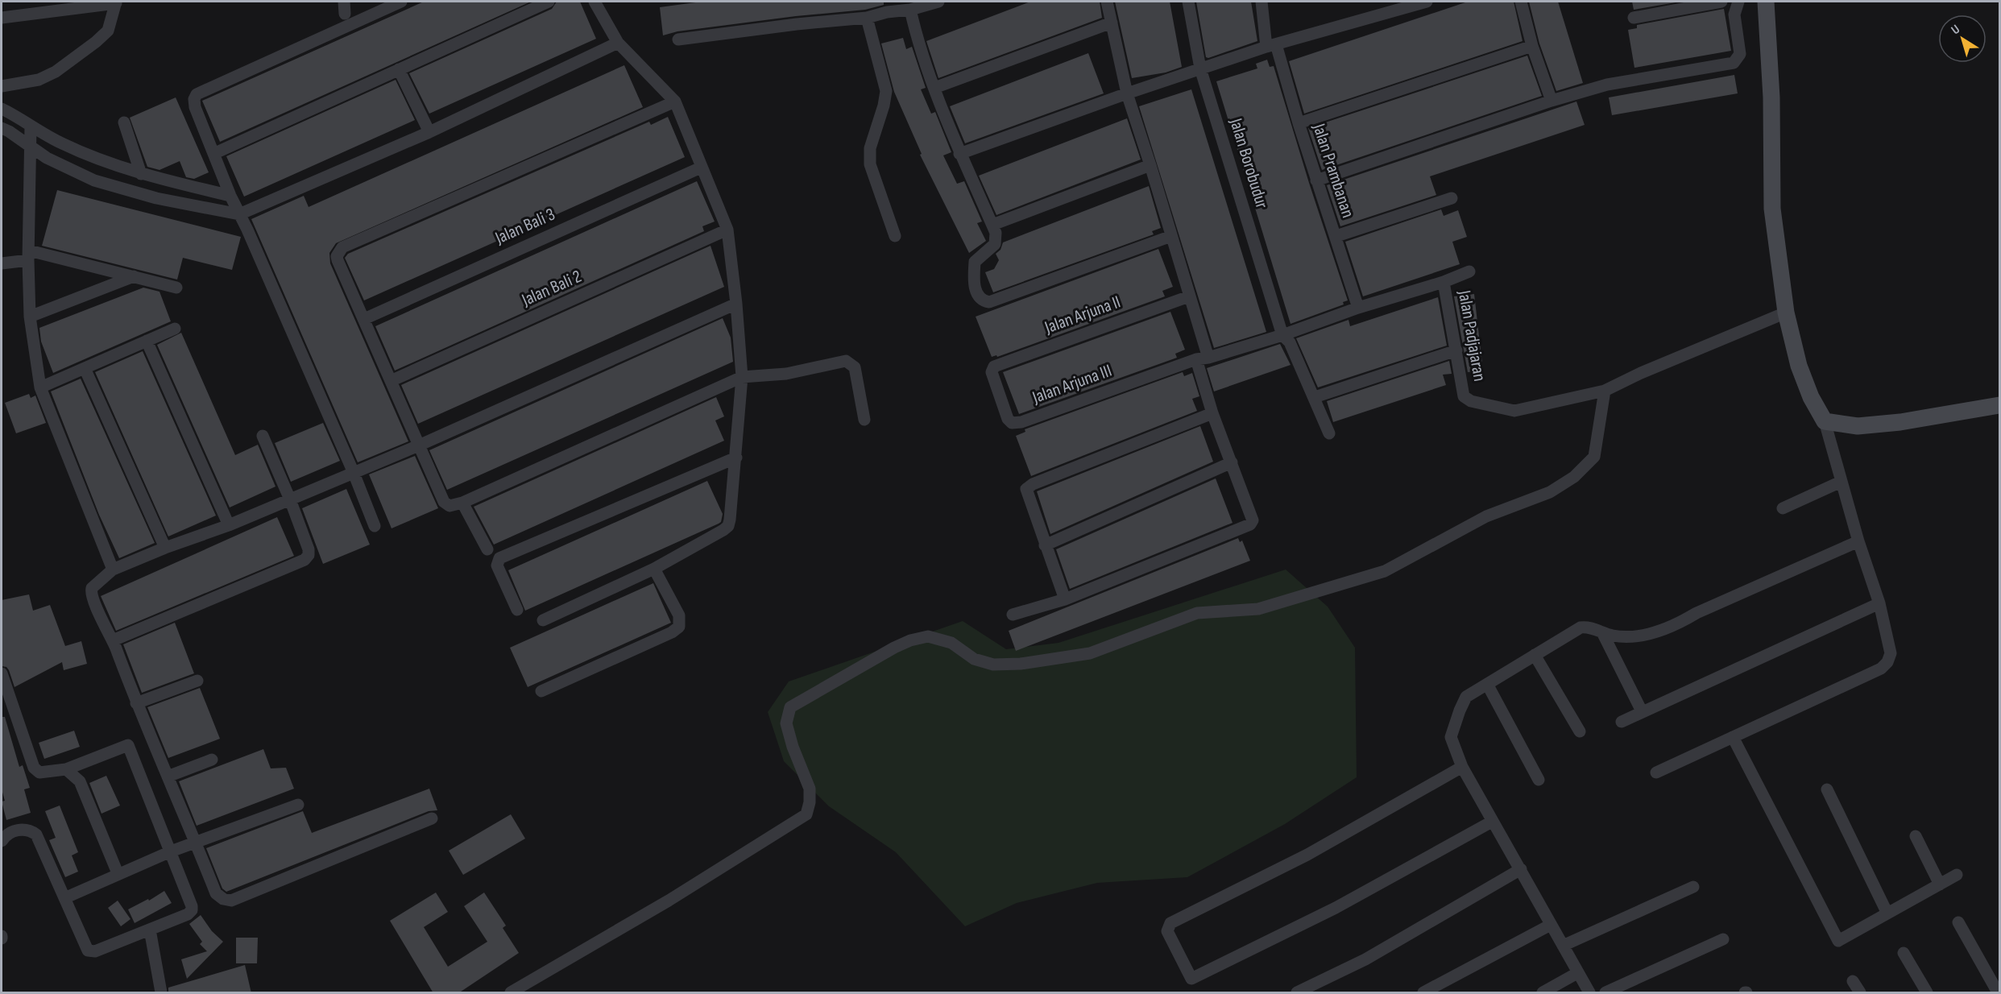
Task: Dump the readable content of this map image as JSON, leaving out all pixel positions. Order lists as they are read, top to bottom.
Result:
{
  "streets": {
    "street": [
      "Jalan Borobudur",
      "Jalan Prambanan",
      "Jalan Bali 3",
      "Jalan Bali 2",
      "Jalan Arjuna II",
      "Jalan Padjajaran",
      "Jalan Arjuna III"
    ]
  },
  "crossings": [
    ["Jalan Arjuna II", "Jalan Arjuna III"]
  ],
  "north": "top left"
}
